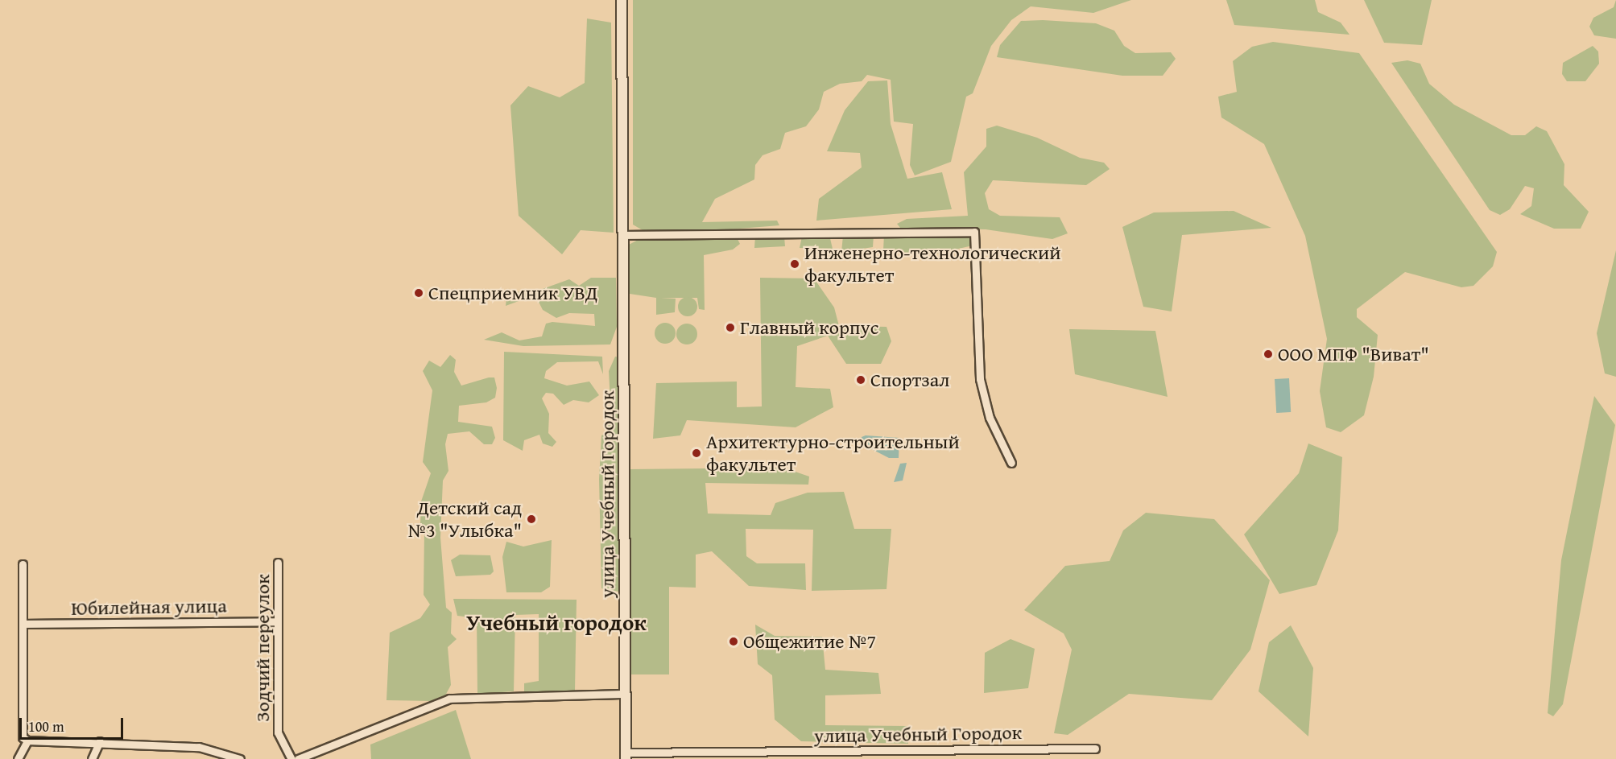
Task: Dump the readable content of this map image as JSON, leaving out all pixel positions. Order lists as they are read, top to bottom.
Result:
{
  "streets": {
    "street": ["улица Учебный Городок", "Юбилейная улица", "Зодчий переулок"]
  },
  "crossings": [
    ["Юбилейная улица", "Зодчий переулок"]
  ],
  "districts": ["Учебный городок"],
  "places": [
    "Инженерно-технологический факультет",
    "Спецприемник УВД",
    "Главный корпус",
    "ООО МПФ \"Виват\"",
    "Спортзал",
    "Архитектурно-строительный факультет",
    "Детский сад №3 \"Улыбка\"",
    "Общежитие №7"
  ],
  "scale_bar": "100 m"
}
